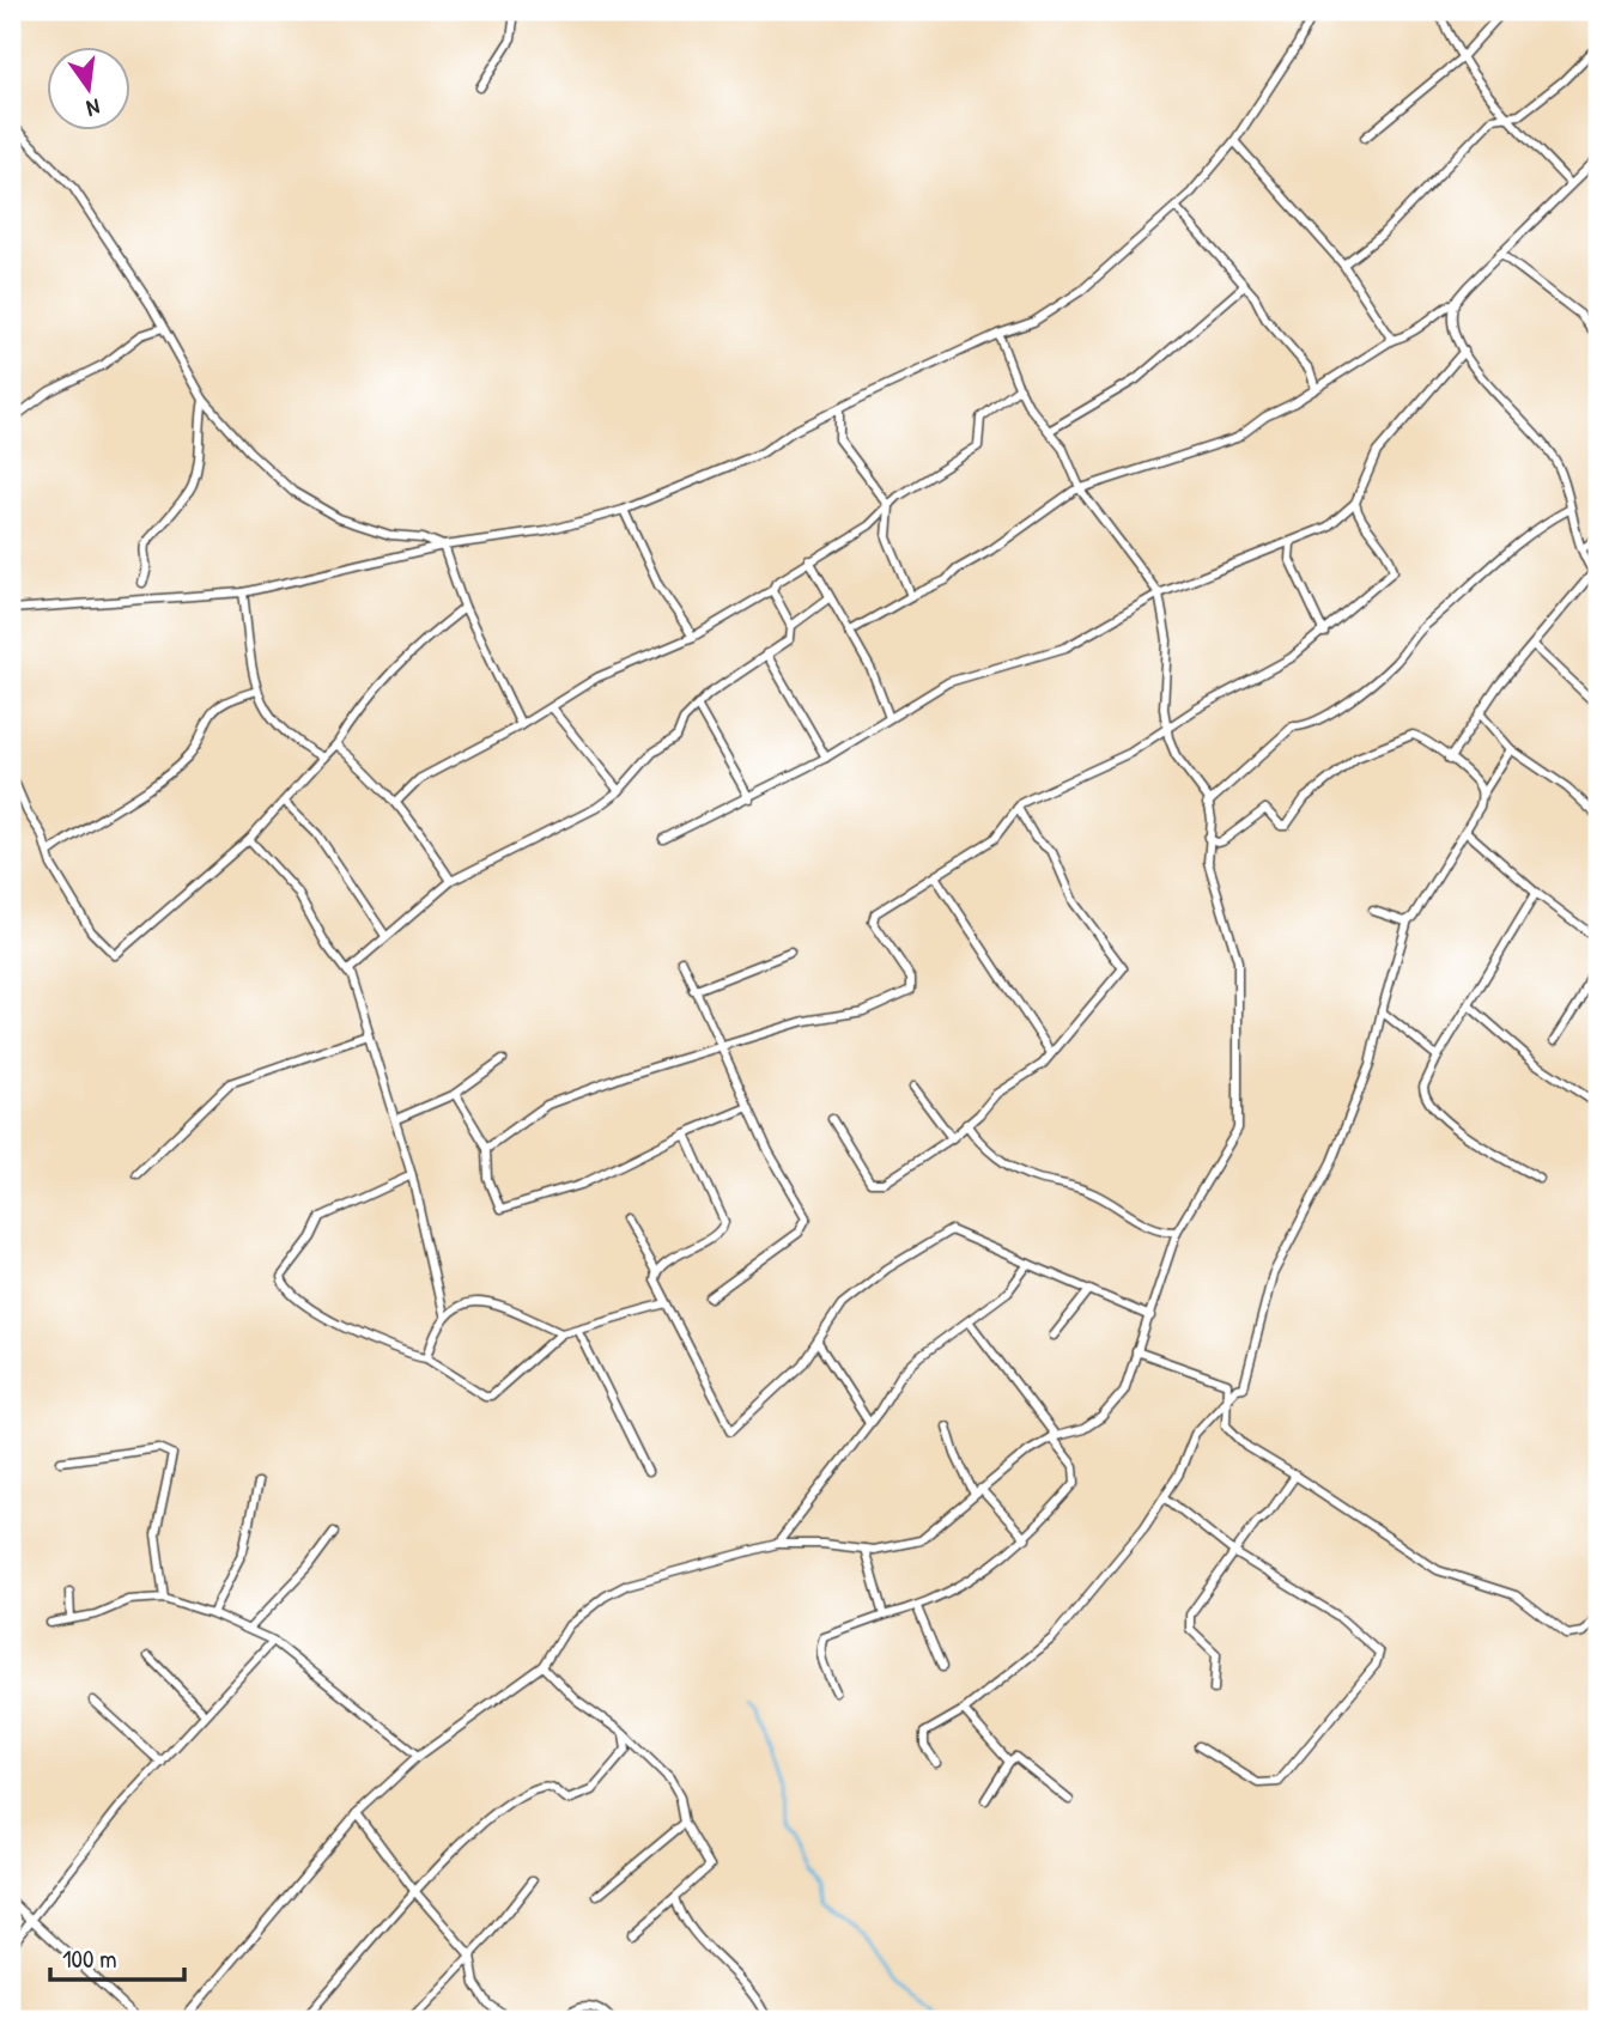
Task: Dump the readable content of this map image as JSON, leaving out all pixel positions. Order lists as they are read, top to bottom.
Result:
{
  "scale_bar": "100 m",
  "north": "bottom"
}
